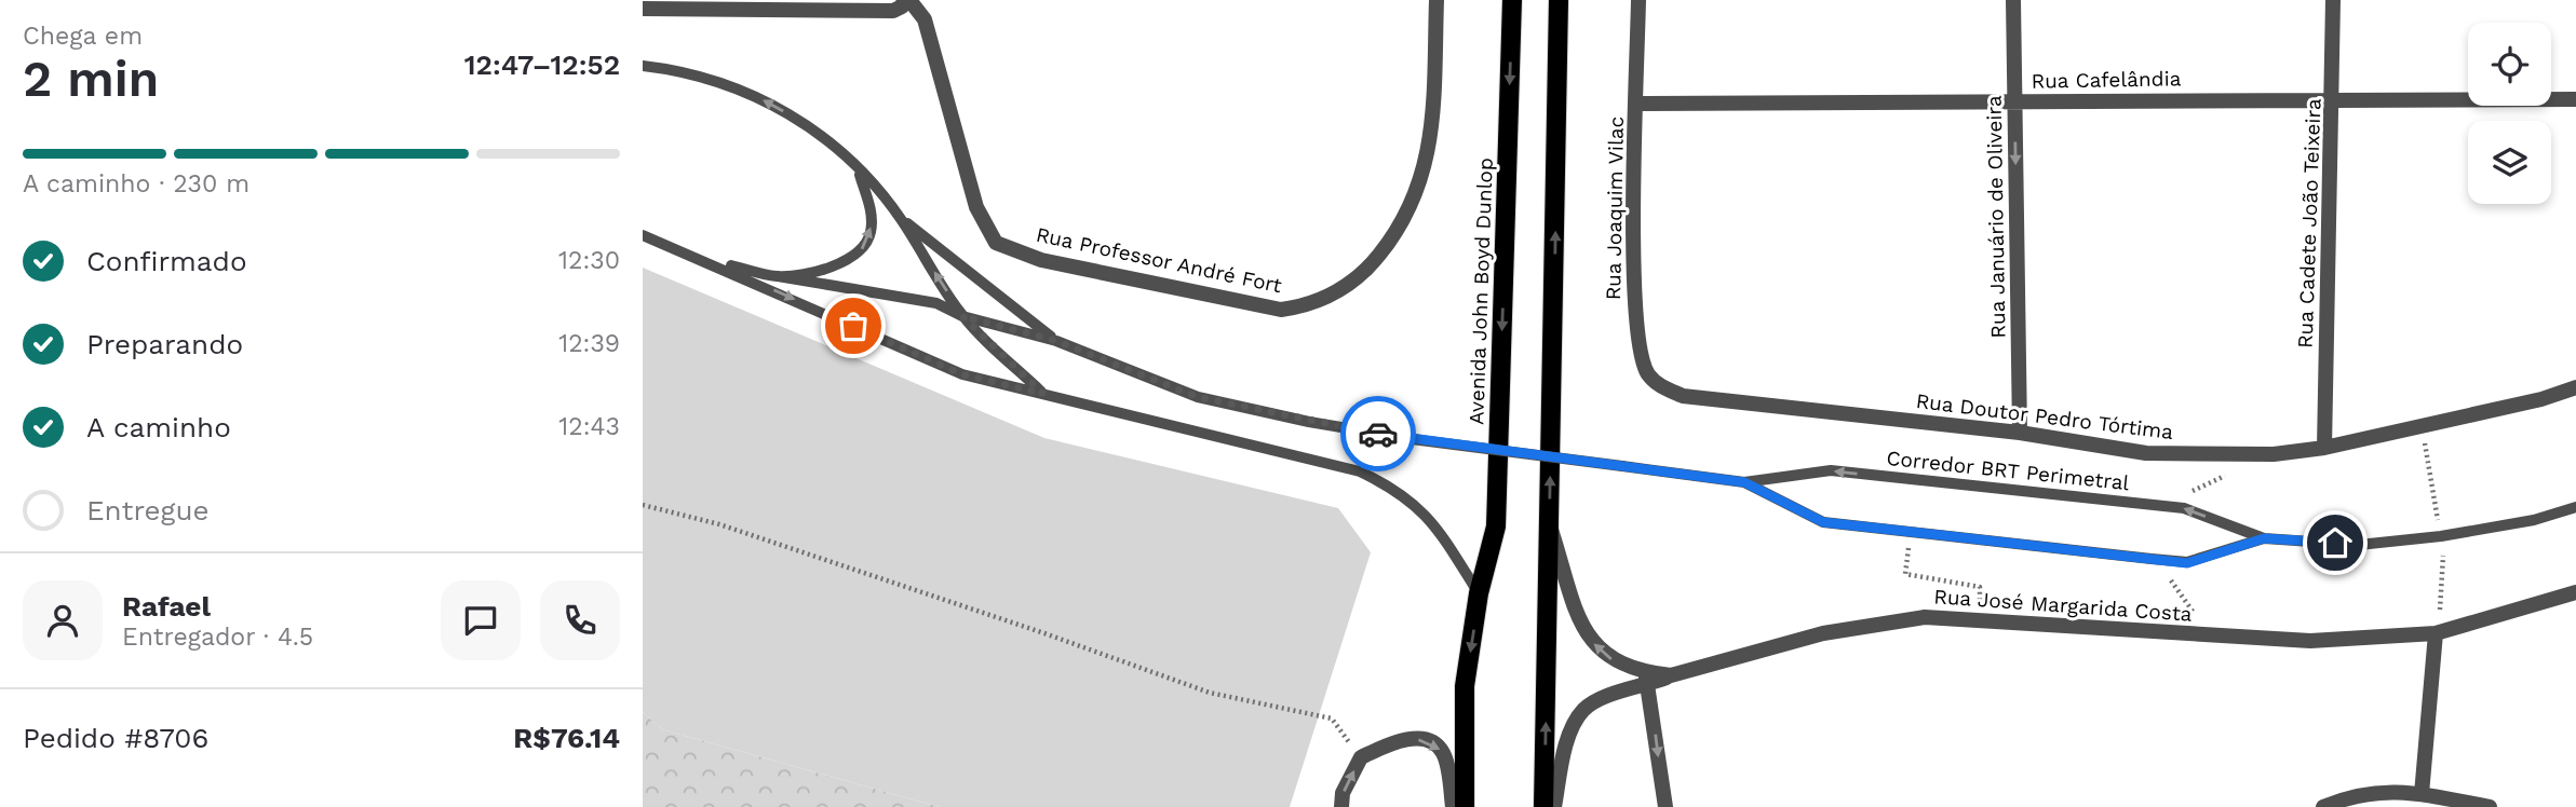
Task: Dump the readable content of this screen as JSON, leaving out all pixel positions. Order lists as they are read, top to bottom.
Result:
{
  "streets": {
    "main road": ["Avenida John Boyd Dunlop"],
    "street": [
      "Rua Cafelândia",
      "Rua Joaquim Vilac",
      "Rua Januário de Oliveira",
      "Rua Cadete João Teixeira",
      "Rua Professor André Fort",
      "Rua Doutor Pedro Tórtima",
      "Rua José Margarida Costa"
    ],
    "lane": ["Corredor BRT Perimetral"]
  },
  "crossings": [
    ["Rua Cafelândia", "Rua Joaquim Vilac"],
    ["Rua Cafelândia", "Rua Januário de Oliveira"],
    ["Rua Cafelândia", "Rua Cadete João Teixeira"],
    ["Rua Joaquim Vilac", "Rua Doutor Pedro Tórtima"],
    ["Rua Januário de Oliveira", "Rua Doutor Pedro Tórtima"],
    ["Rua Cadete João Teixeira", "Rua Doutor Pedro Tórtima"]
  ],
  "one_way": ["Rua Januário de Oliveira"],
  "page": {
    "heading": ["2 min", "Chega em", "12:47–12:52"],
    "panel": [
      "Rafael",
      "Entregador · 4.5",
      "Pedido #8706",
      "R$76.14"
    ],
    "bar": "A caminho · 230 m",
    "list": [
      ["Confirmado", "12:30"],
      ["Preparando", "12:39"],
      ["A caminho", "12:43"],
      "Entregue"
    ]
  }
}
